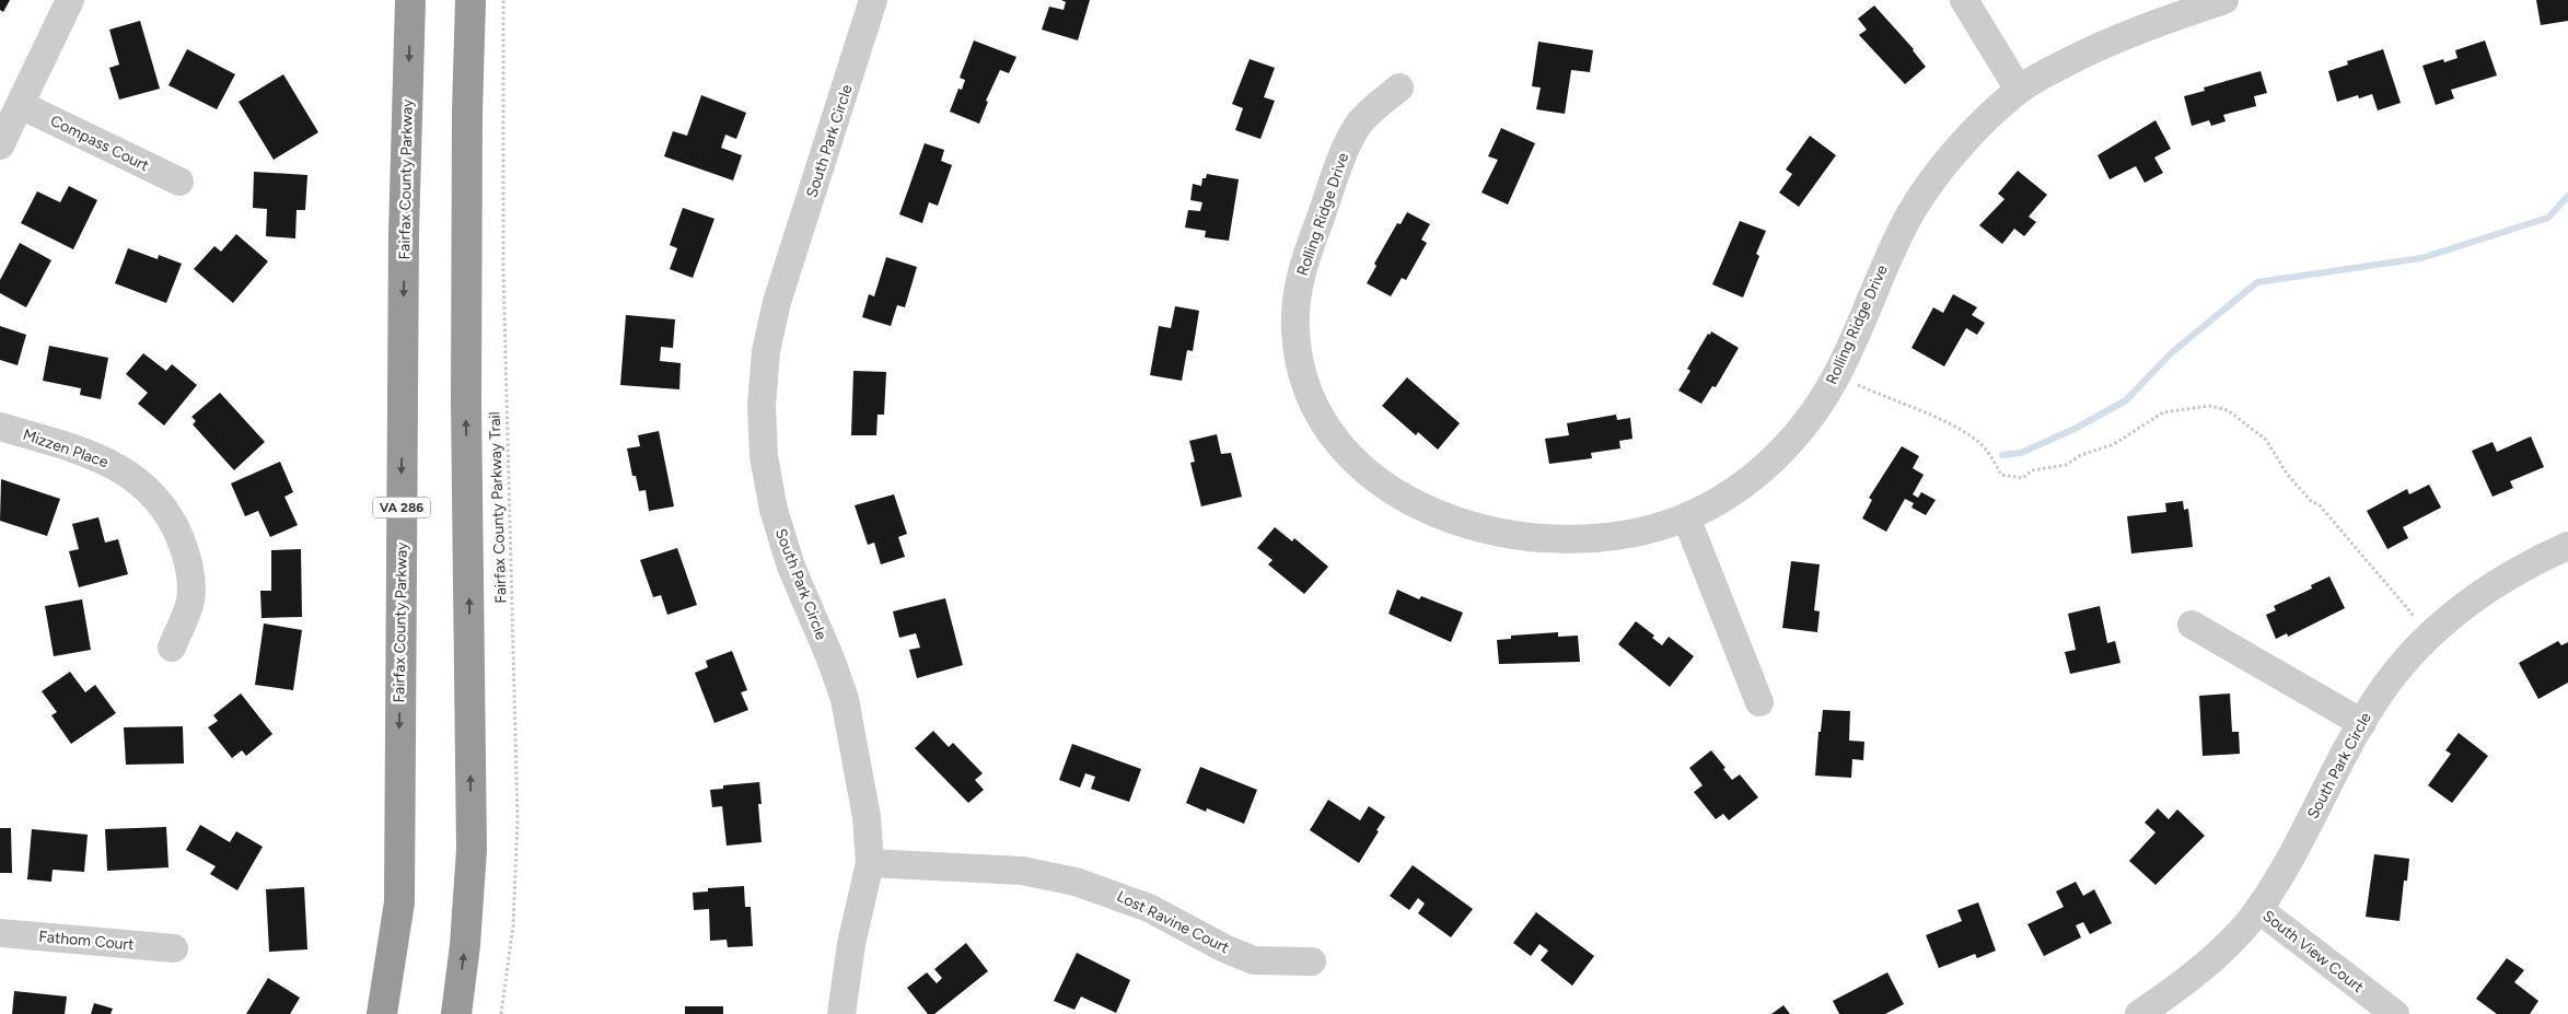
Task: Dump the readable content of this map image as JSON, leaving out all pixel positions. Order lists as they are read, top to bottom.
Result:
{
  "streets": {
    "highway": ["Fairfax County Parkway", "VA 286"],
    "street": [
      "South Park Circle",
      "Compass Court",
      "Rolling Ridge Drive",
      "Mizzen Place",
      "Lost Ravine Court",
      "Fathom Court",
      "South View Court"
    ],
    "path": ["Fairfax County Parkway Trail"]
  },
  "crossings": [
    ["South Park Circle", "Lost Ravine Court"],
    ["South Park Circle", "South View Court"]
  ]
}
